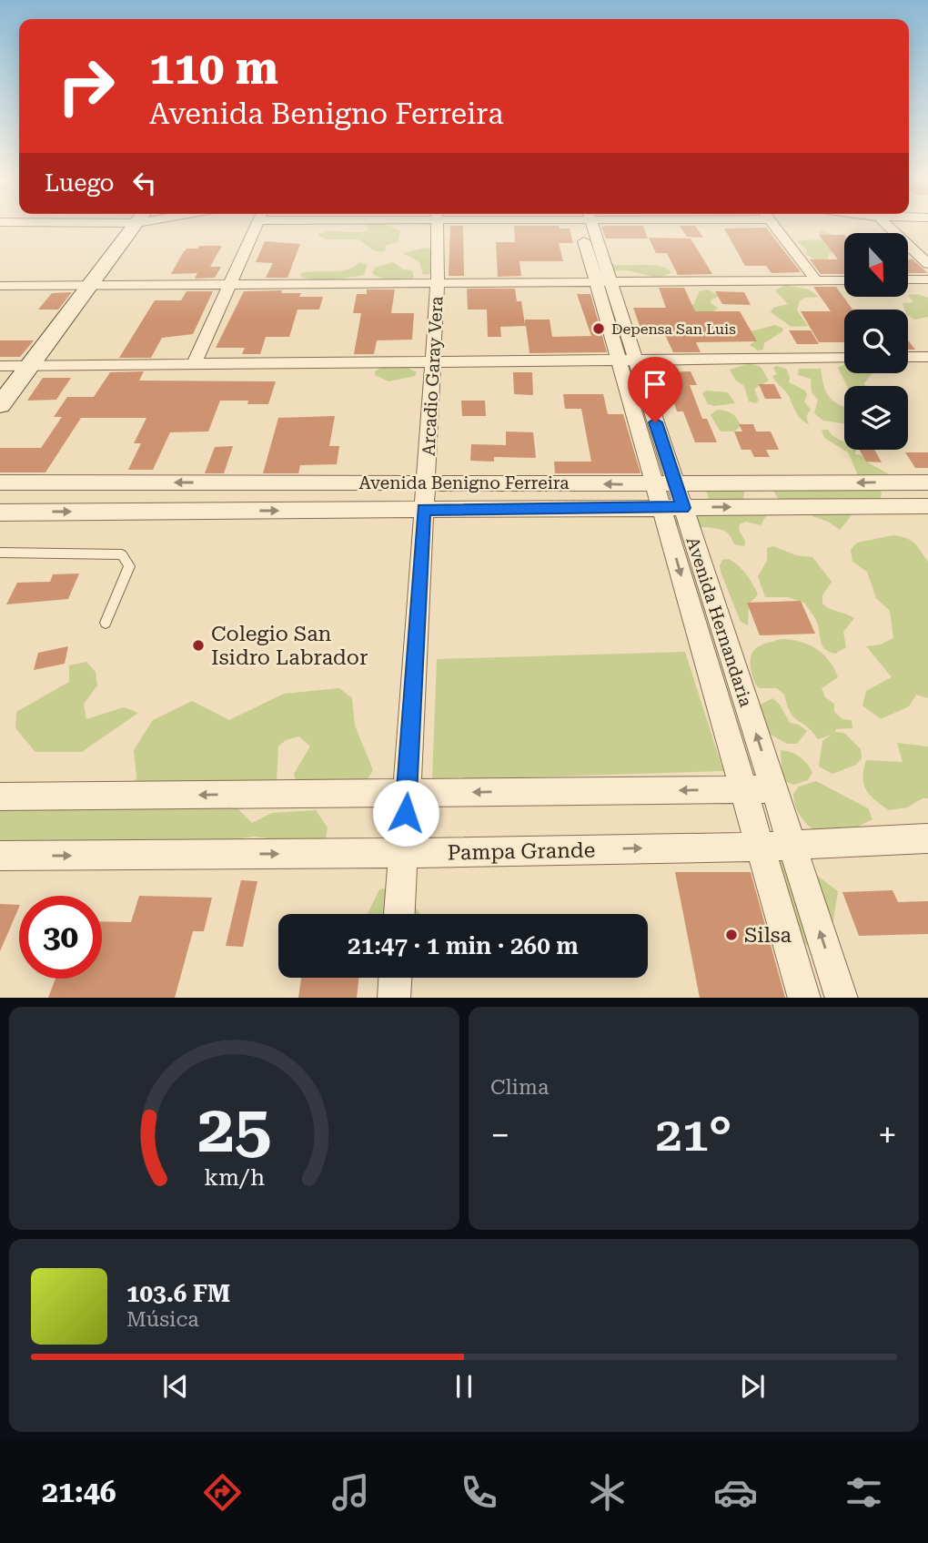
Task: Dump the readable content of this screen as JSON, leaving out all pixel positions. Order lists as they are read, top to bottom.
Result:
{
  "streets": {
    "street": [
      "Arcadio Garay Vera",
      "Avenida Benigno Ferreira",
      "Avenida Hernandaria",
      "Pampa Grande"
    ]
  },
  "crossings": [
    ["Arcadio Garay Vera", "Avenida Benigno Ferreira"],
    ["Arcadio Garay Vera", "Pampa Grande"],
    ["Avenida Benigno Ferreira", "Avenida Hernandaria"],
    ["Avenida Hernandaria", "Pampa Grande"]
  ],
  "places": ["Depensa San Luis", "Colegio San Isidro Labrador", "Silsa"],
  "north": "bottom",
  "page": {
    "turn": ["110 m", "Avenida Benigno Ferreira"],
    "then": "Luego",
    "limit": "30",
    "trip": "21:47 · 1 min · 260 m",
    "tile": "Clima",
    "heat": ["−", "21°", "+"],
    "song": ["103.6 FM", "Música"],
    "tabs": "21:46",
    "gauge": ["25", "km/h"]
  }
}
